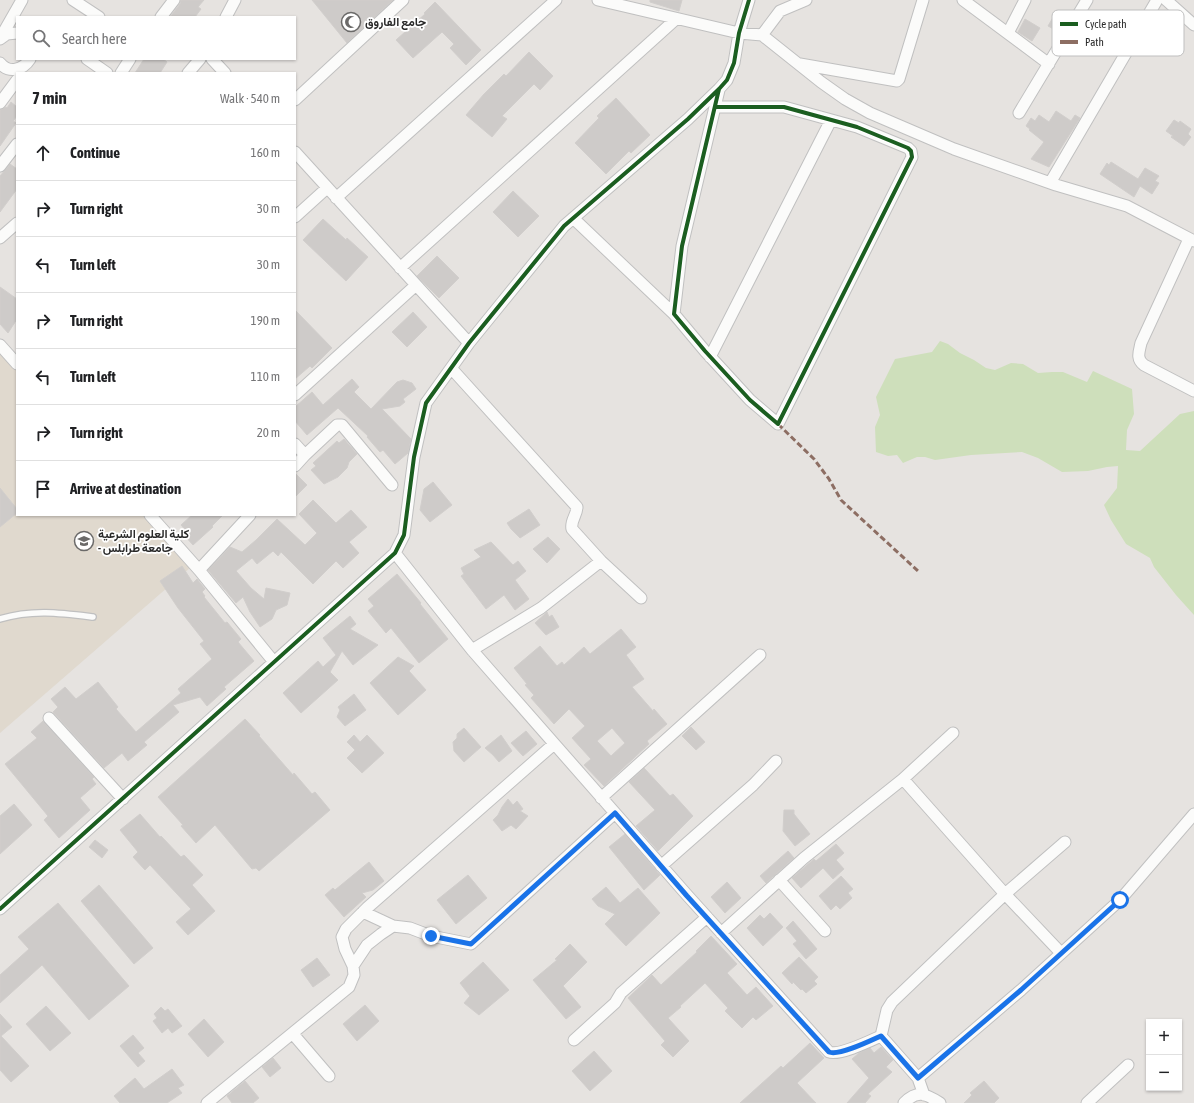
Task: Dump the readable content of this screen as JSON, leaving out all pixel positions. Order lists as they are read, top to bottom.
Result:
{
  "places": {
    "mosque": ["جامع الفاروق"],
    "school or university": ["كلية العلوم الشرعية - جامعة طرابلس"]
  },
  "legend": ["Cycle path", "Path"],
  "page": {
    "search": "Search here",
    "heading": ["7 min", "Walk · 540 m"],
    "list": [
      ["Continue", "160 m"],
      ["Turn right", "30 m"],
      ["Turn left", "30 m"],
      ["Turn right", "190 m"],
      ["Turn left", "110 m"],
      ["Turn right", "20 m"],
      "Arrive at destination"
    ],
    "map_buttons": ["+", "−"]
  }
}
